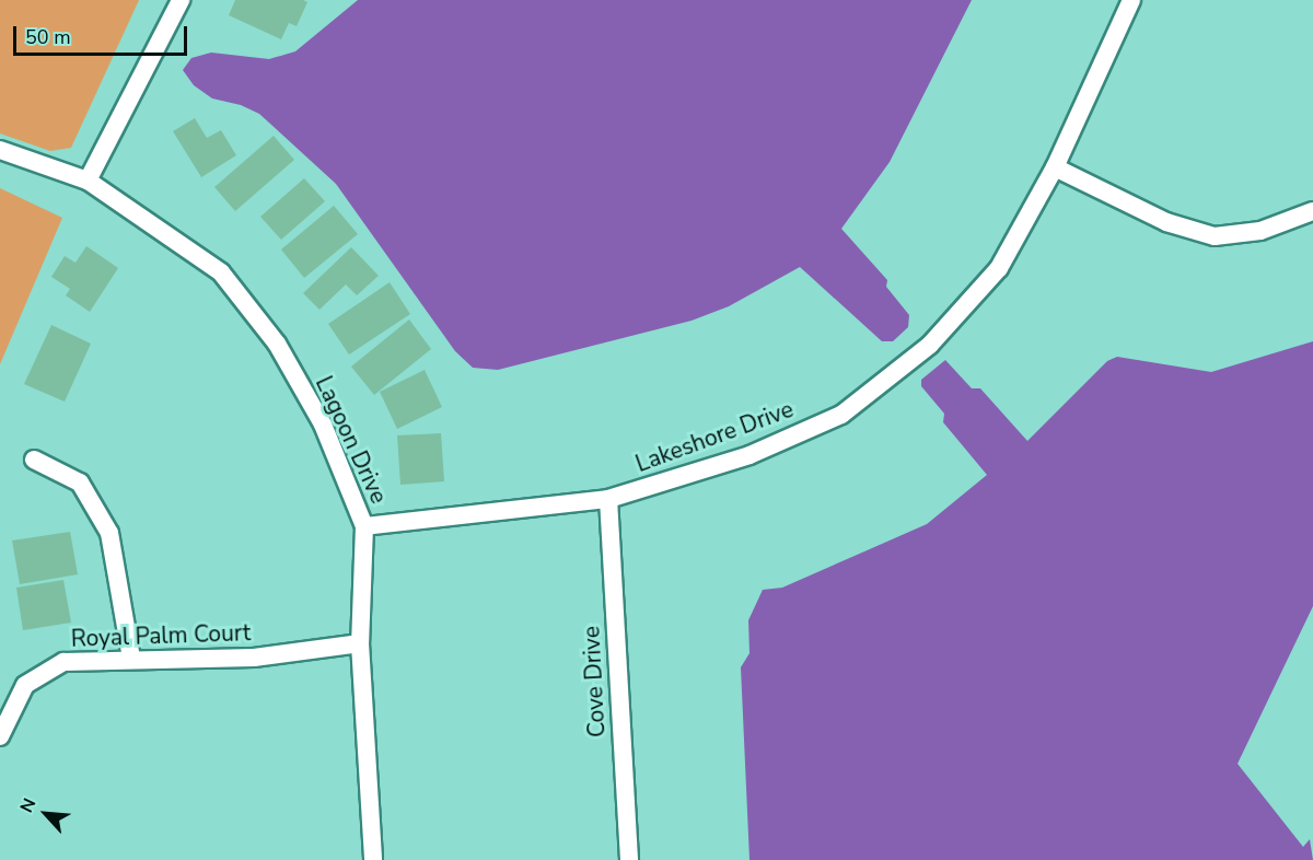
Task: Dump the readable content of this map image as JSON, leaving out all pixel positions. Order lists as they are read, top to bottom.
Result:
{
  "streets": {
    "street": [
      "Lakeshore Drive",
      "Lagoon Drive",
      "Royal Palm Court",
      "Cove Drive"
    ]
  },
  "crossings": [
    ["Lakeshore Drive", "Lagoon Drive"],
    ["Lakeshore Drive", "Cove Drive"],
    ["Lagoon Drive", "Royal Palm Court"]
  ],
  "scale_bar": "50 m",
  "north": "top left"
}
